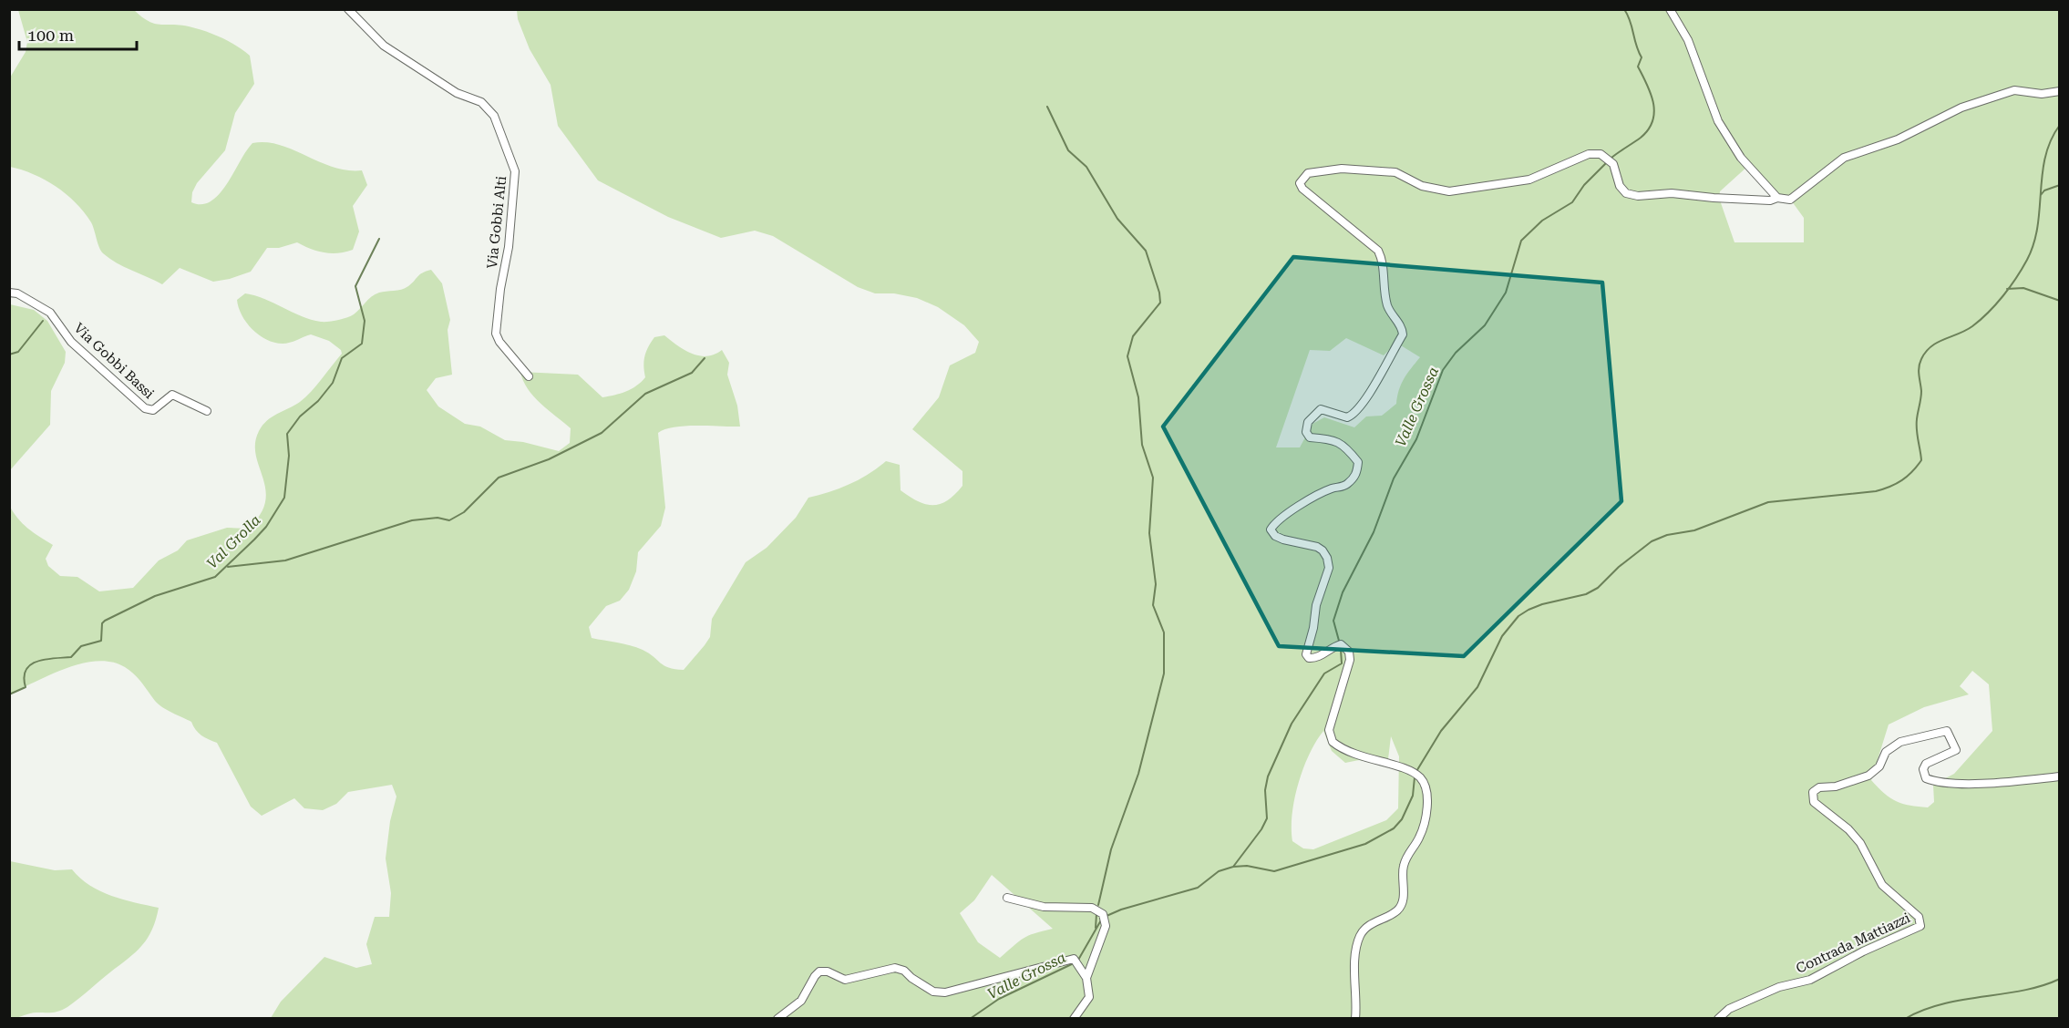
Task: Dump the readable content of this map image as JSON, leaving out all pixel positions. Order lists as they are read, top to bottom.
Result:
{
  "streets": {
    "street": ["Via Gobbi Alti", "Via Gobbi Bassi", "Contrada Mattiazzi"]
  },
  "water": ["Valle Grossa", "Val Grolla"],
  "scale_bar": "100 m"
}
